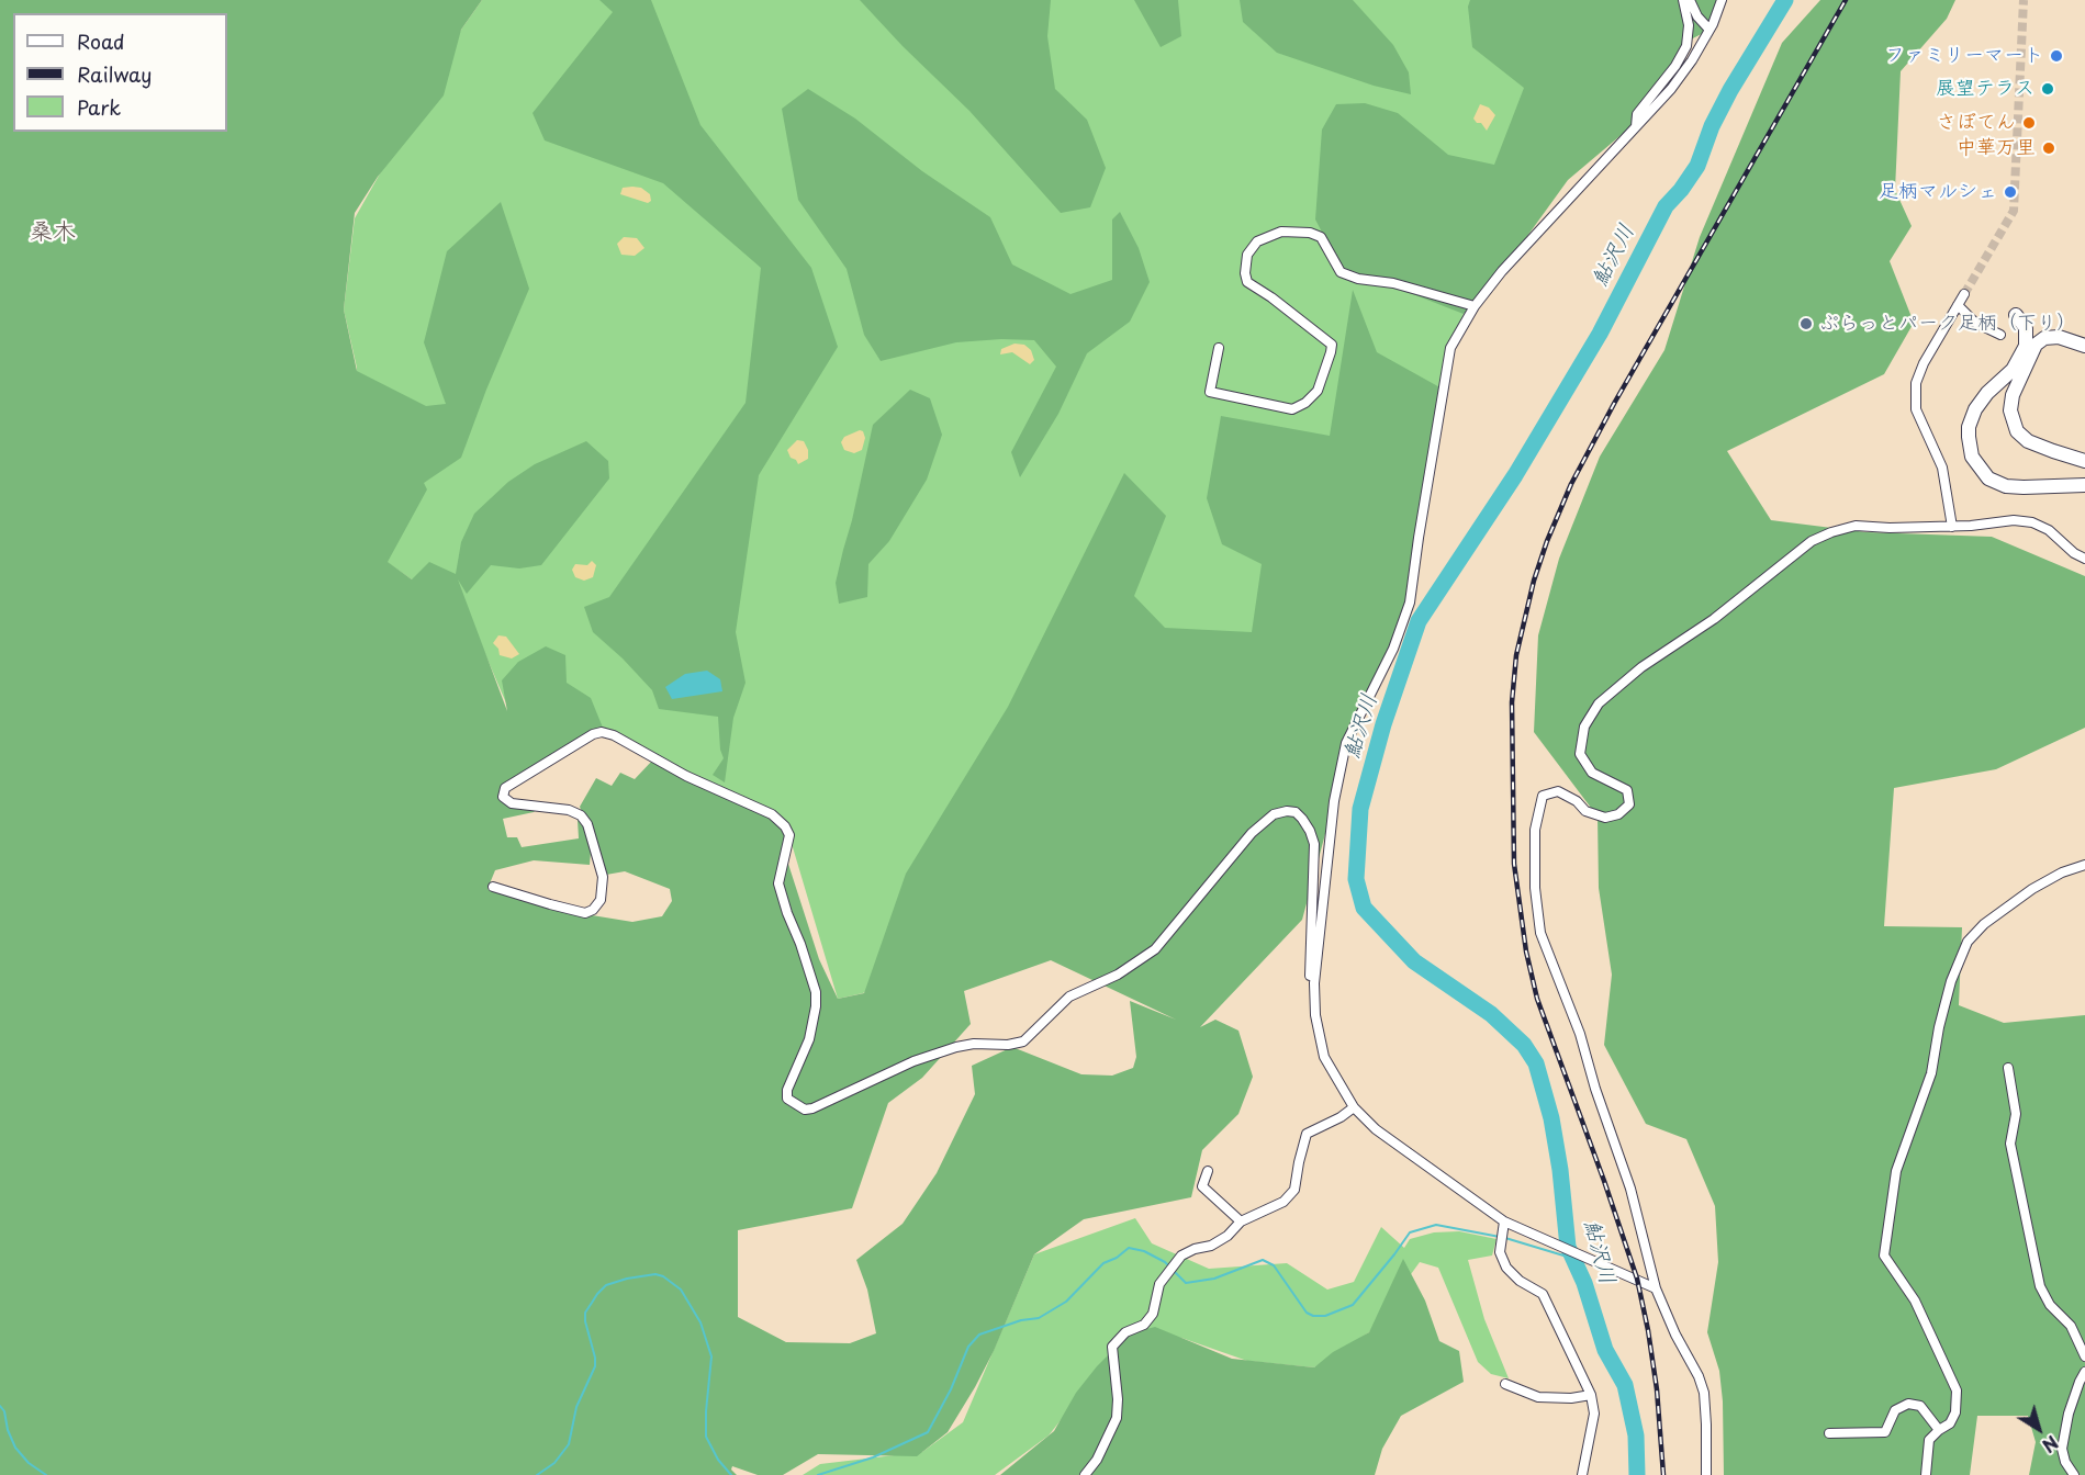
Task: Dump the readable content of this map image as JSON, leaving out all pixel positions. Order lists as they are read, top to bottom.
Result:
{
  "districts": ["桑木"],
  "water": ["鮎沢川"],
  "places": [
    "ファミリーマート",
    "展望テラス",
    "さぼてん",
    "中華万里",
    "足柄マルシェ",
    "ぷらっとパーク足柄（下り）"
  ],
  "legend": ["Road", "Railway", "Park"],
  "north": "bottom right"
}
